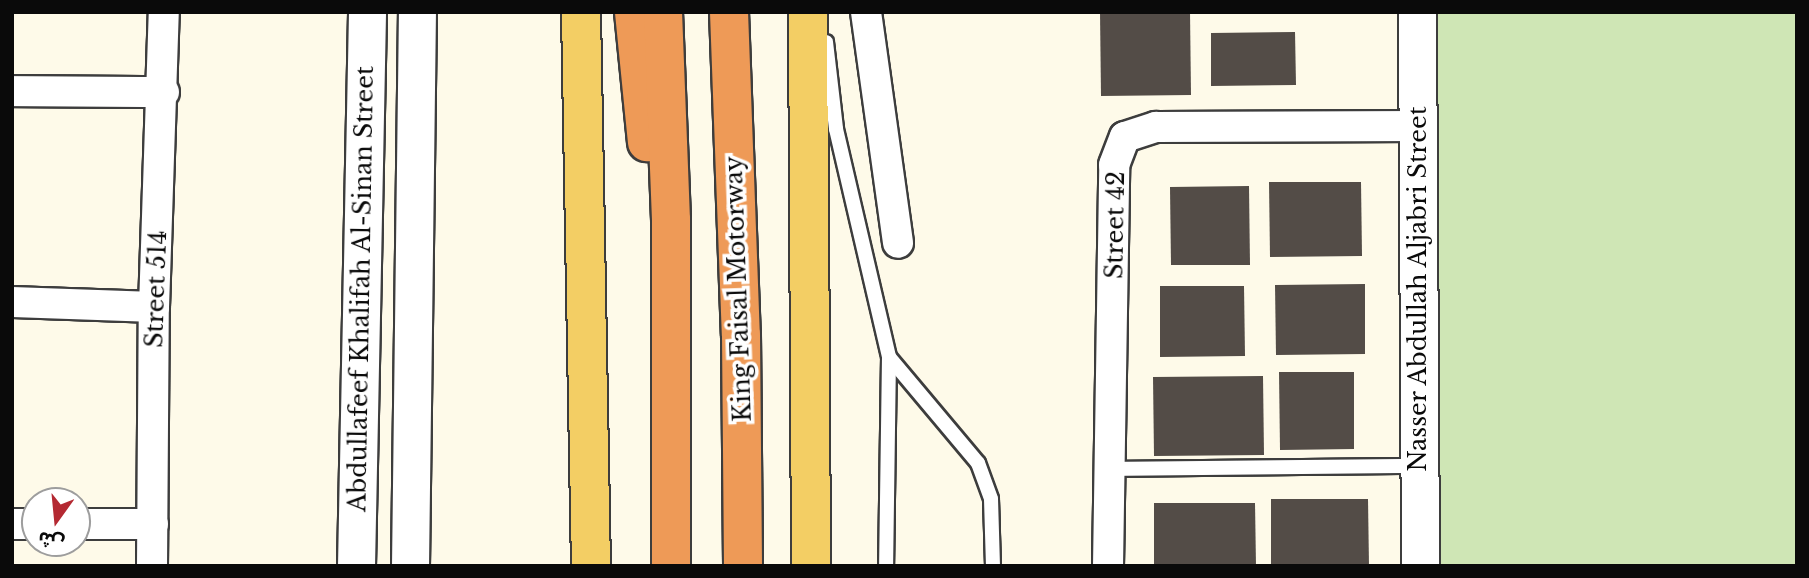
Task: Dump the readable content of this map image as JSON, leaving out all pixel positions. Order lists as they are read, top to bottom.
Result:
{
  "streets": {
    "highway": ["King Faisal Motorway"],
    "street": [
      "Street 42",
      "Street 514",
      "Abdullafeef Khalifah Al-Sinan Street",
      "Nasser Abdullah Aljabri Street"
    ]
  },
  "crossings": [
    ["Street 42", "Nasser Abdullah Aljabri Street"]
  ],
  "north": "bottom"
}
